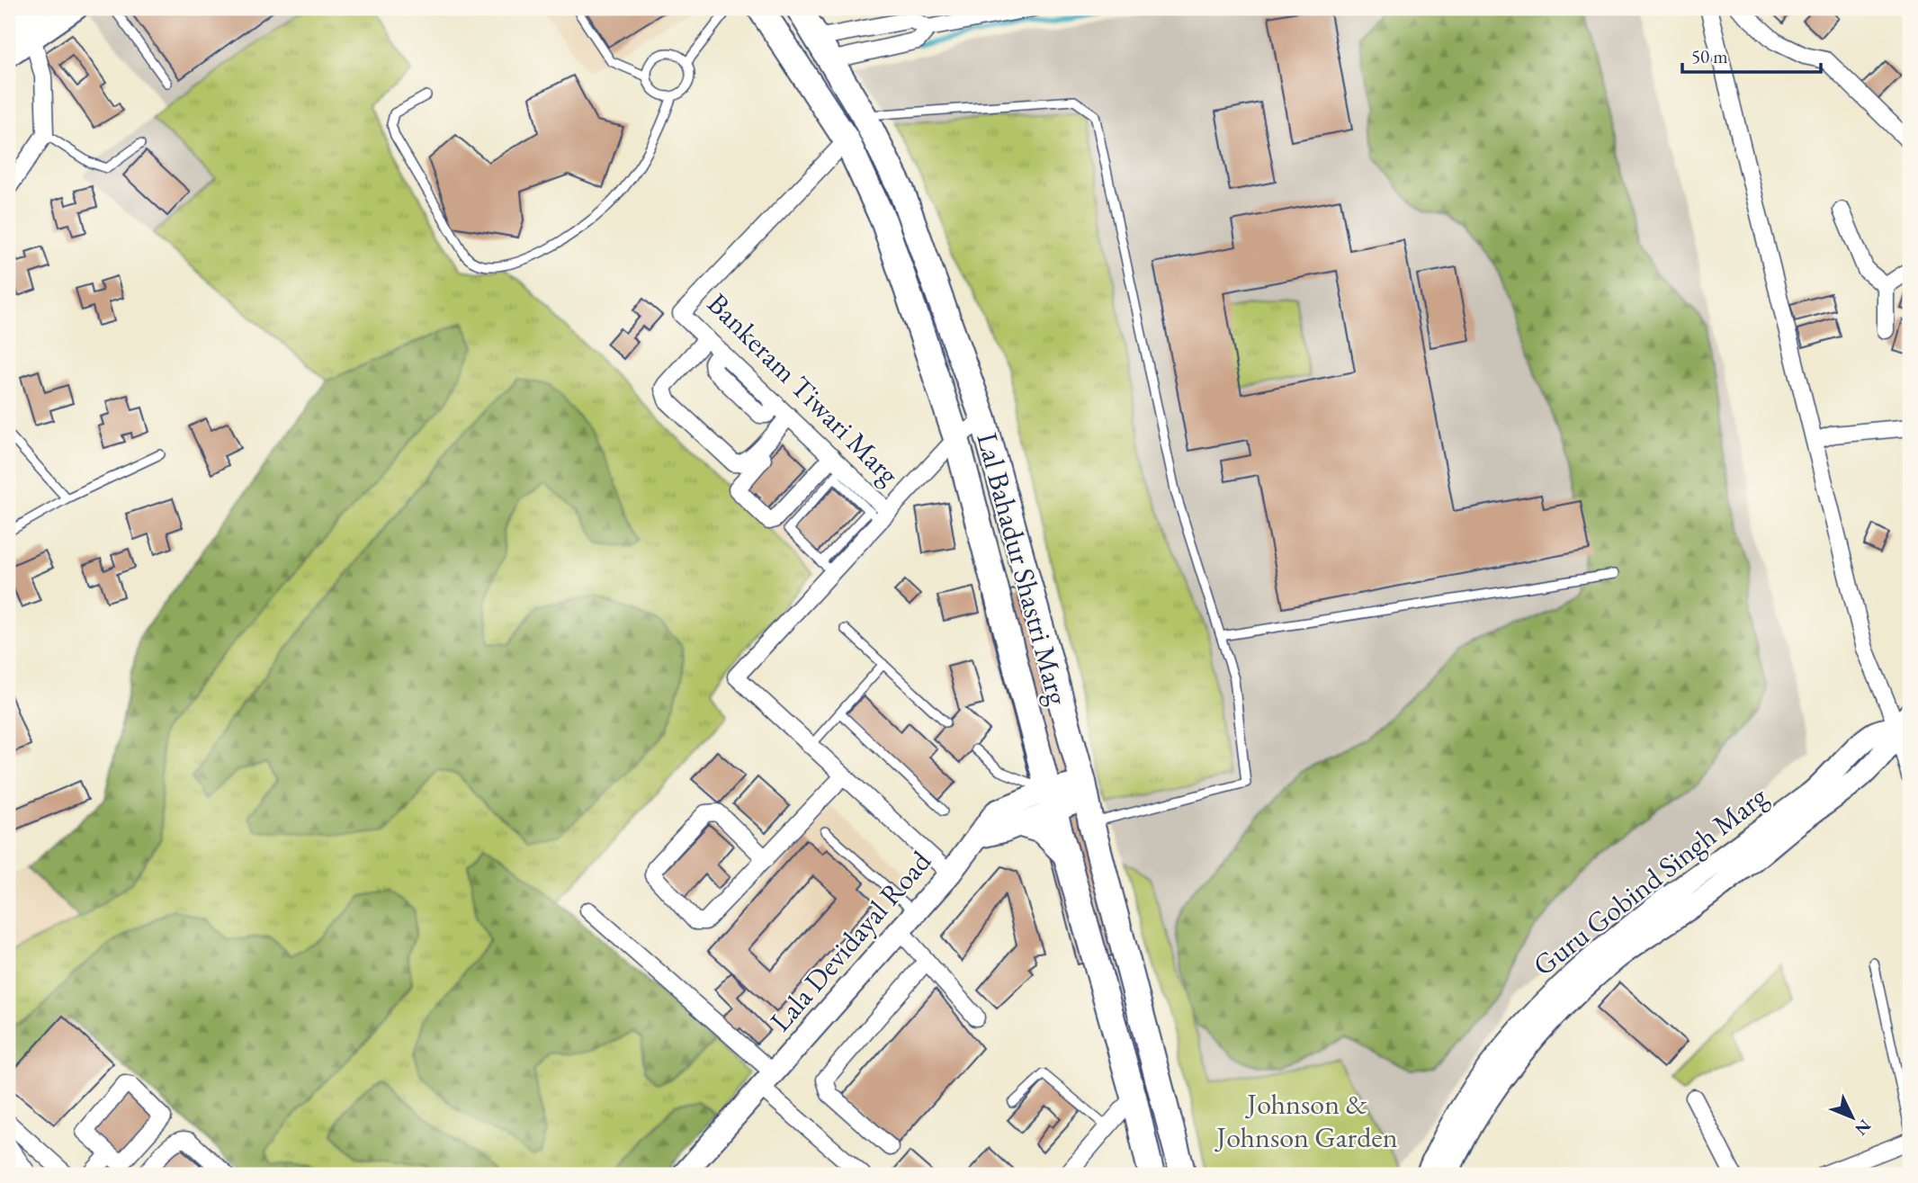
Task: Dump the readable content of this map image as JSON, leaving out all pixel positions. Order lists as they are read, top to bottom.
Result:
{
  "streets": {
    "main road": ["Lal Bahadur Shastri Marg"],
    "street": ["Bankeram Tiwari Marg", "Guru Gobind Singh Marg", "Lala Devidayal Road"]
  },
  "crossings": [
    ["Bankeram Tiwari Marg", "Lal Bahadur Shastri Marg"],
    ["Lal Bahadur Shastri Marg", "Lala Devidayal Road"]
  ],
  "parks": ["Johnson & Johnson Garden"],
  "scale_bar": "50 m",
  "north": "bottom right"
}
